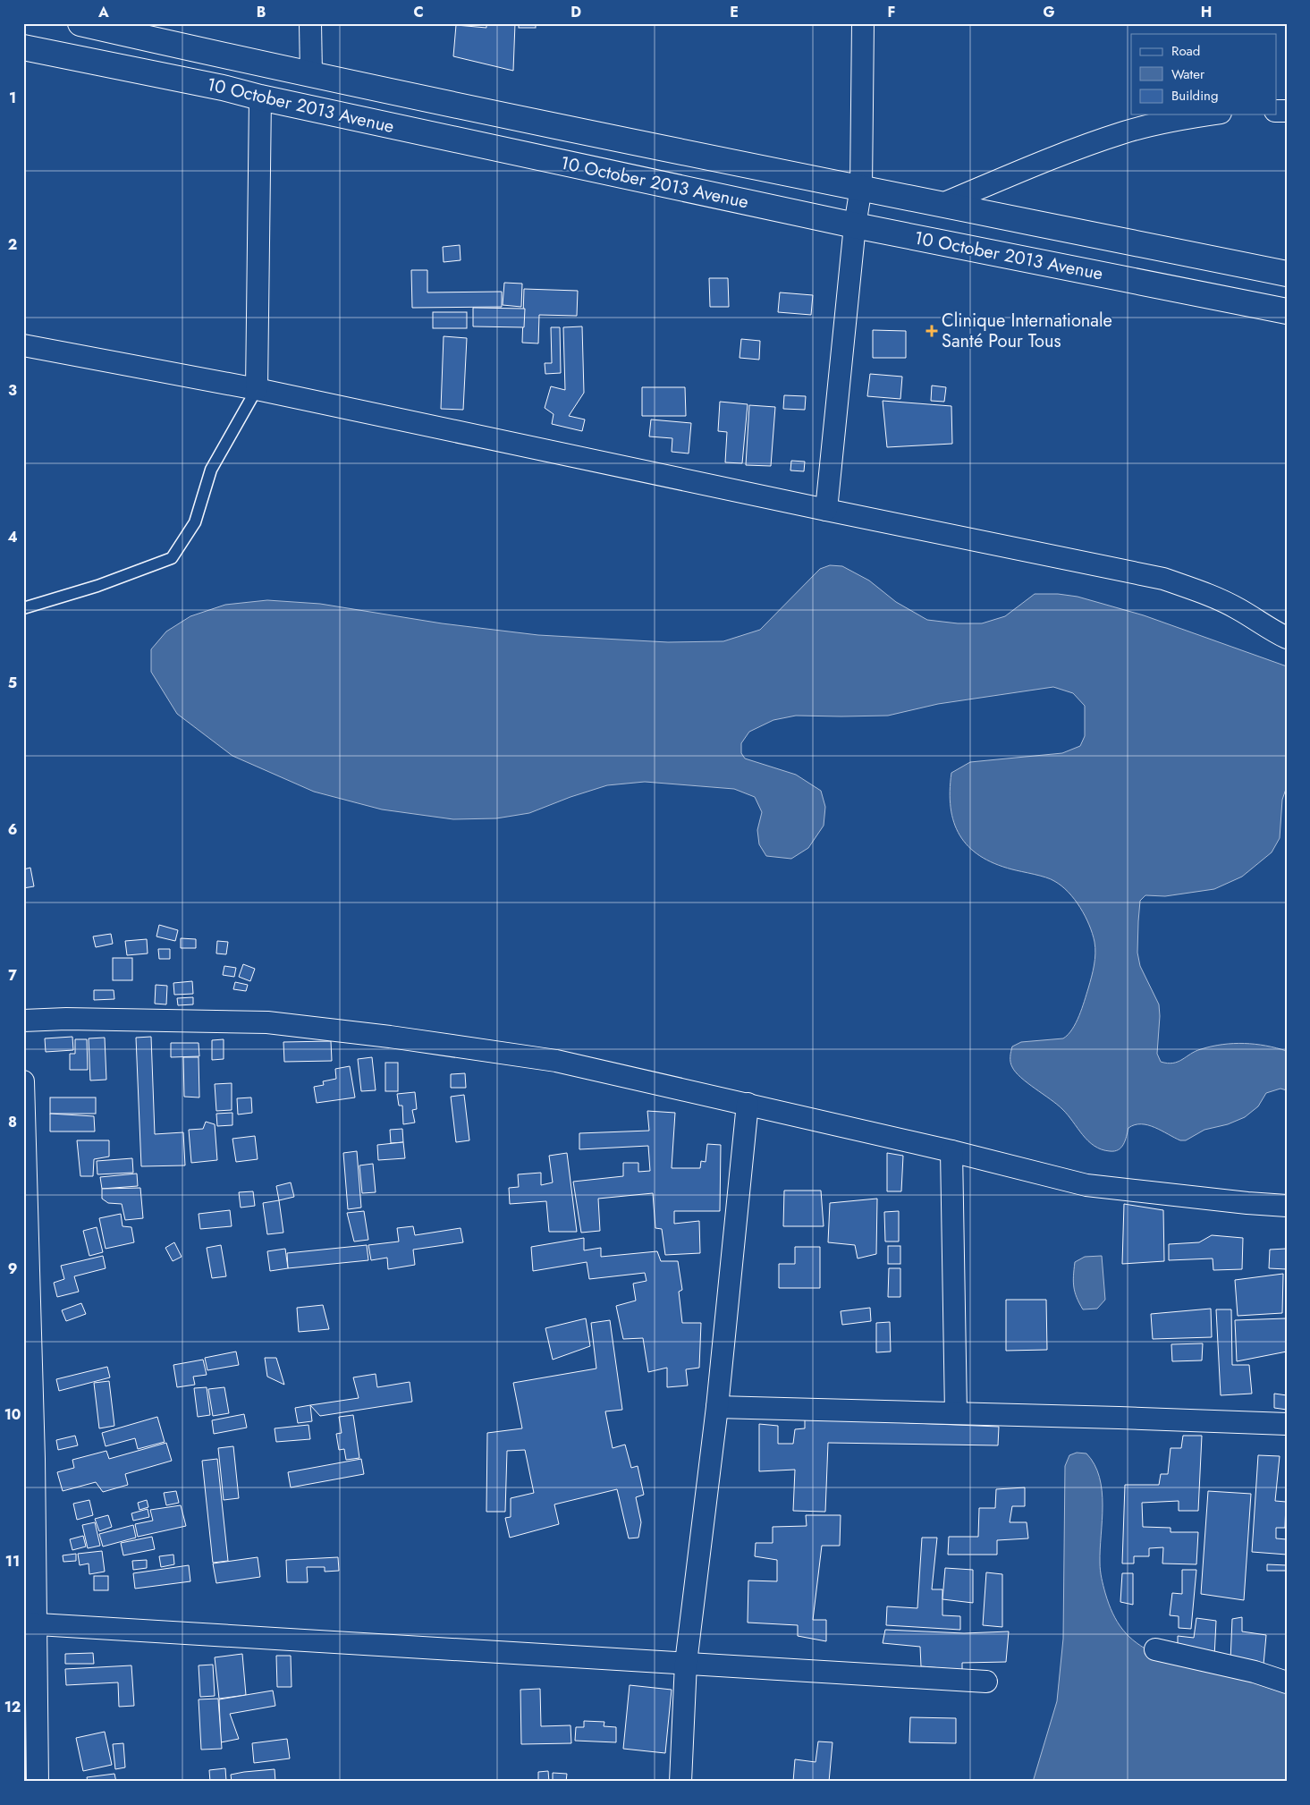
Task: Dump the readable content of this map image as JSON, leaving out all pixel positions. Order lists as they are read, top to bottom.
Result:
{
  "streets": {
    "highway": ["10 October 2013 Avenue"]
  },
  "places": {
    "health": ["Clinique Internationale Santé Pour Tous"]
  },
  "legend": ["Road", "Water", "Building"],
  "grid": {
    "columns": [
      "A",
      "B",
      "C",
      "D",
      "E",
      "F",
      "G",
      "H"
    ],
    "rows": [
      "1",
      "2",
      "3",
      "4",
      "5",
      "6",
      "7",
      "8",
      "9",
      "10",
      "11",
      "12"
    ]
  }
}
